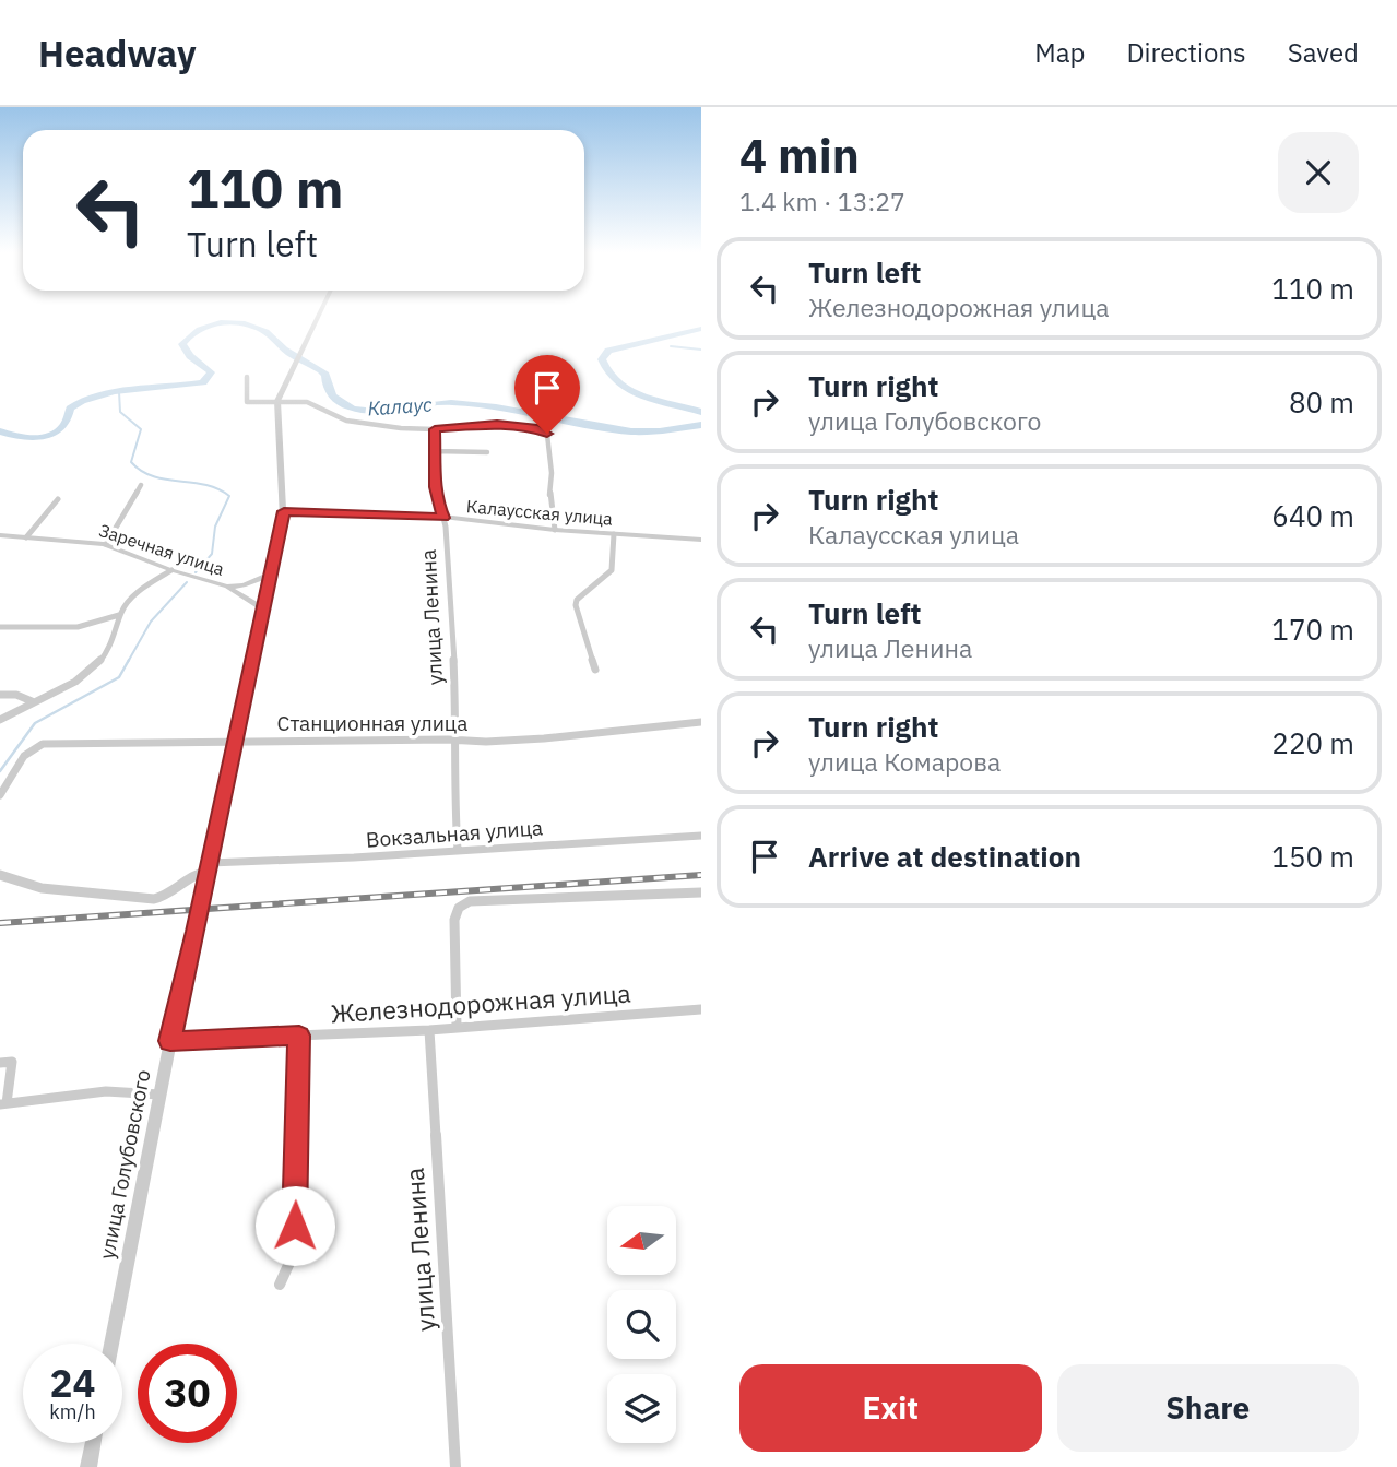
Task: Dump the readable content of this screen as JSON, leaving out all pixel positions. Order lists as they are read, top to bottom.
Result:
{
  "streets": {
    "street": [
      "Калаусская улица",
      "Заречная улица",
      "улица Ленина",
      "Станционная улица",
      "Вокзальная улица",
      "Железнодорожная улица",
      "улица Голубовского"
    ]
  },
  "crossings": [
    ["Калаусская улица", "улица Ленина"],
    ["Калаусская улица", "улица Голубовского"],
    ["Заречная улица", "улица Голубовского"],
    ["улица Ленина", "Станционная улица"],
    ["улица Ленина", "Вокзальная улица"],
    ["улица Ленина", "Железнодорожная улица"],
    ["Станционная улица", "улица Голубовского"],
    ["Вокзальная улица", "улица Голубовского"],
    ["Железнодорожная улица", "улица Голубовского"]
  ],
  "water": ["Калаус"],
  "north": "left",
  "page": {
    "header": "Headway",
    "nav": ["Map", "Directions", "Saved"],
    "heading": ["4 min", "1.4 km · 13:27"],
    "turn": ["110 m", "Turn left"],
    "list": [
      {
        "name": "Turn left",
        "note": "Железнодорожная улица",
        "value": "110 m"
      },
      {
        "name": "Turn right",
        "note": "улица Голубовского",
        "value": "80 m"
      },
      {
        "name": "Turn right",
        "note": "Калаусская улица",
        "value": "640 m"
      },
      {
        "name": "Turn left",
        "note": "улица Ленина",
        "value": "170 m"
      },
      {
        "name": "Turn right",
        "note": "улица Комарова",
        "value": "220 m"
      },
      {
        "name": "Arrive at destination",
        "value": "150 m"
      }
    ],
    "speed": "24 km/h",
    "limit": "30",
    "buttons": ["Exit", "Share"]
  }
}
